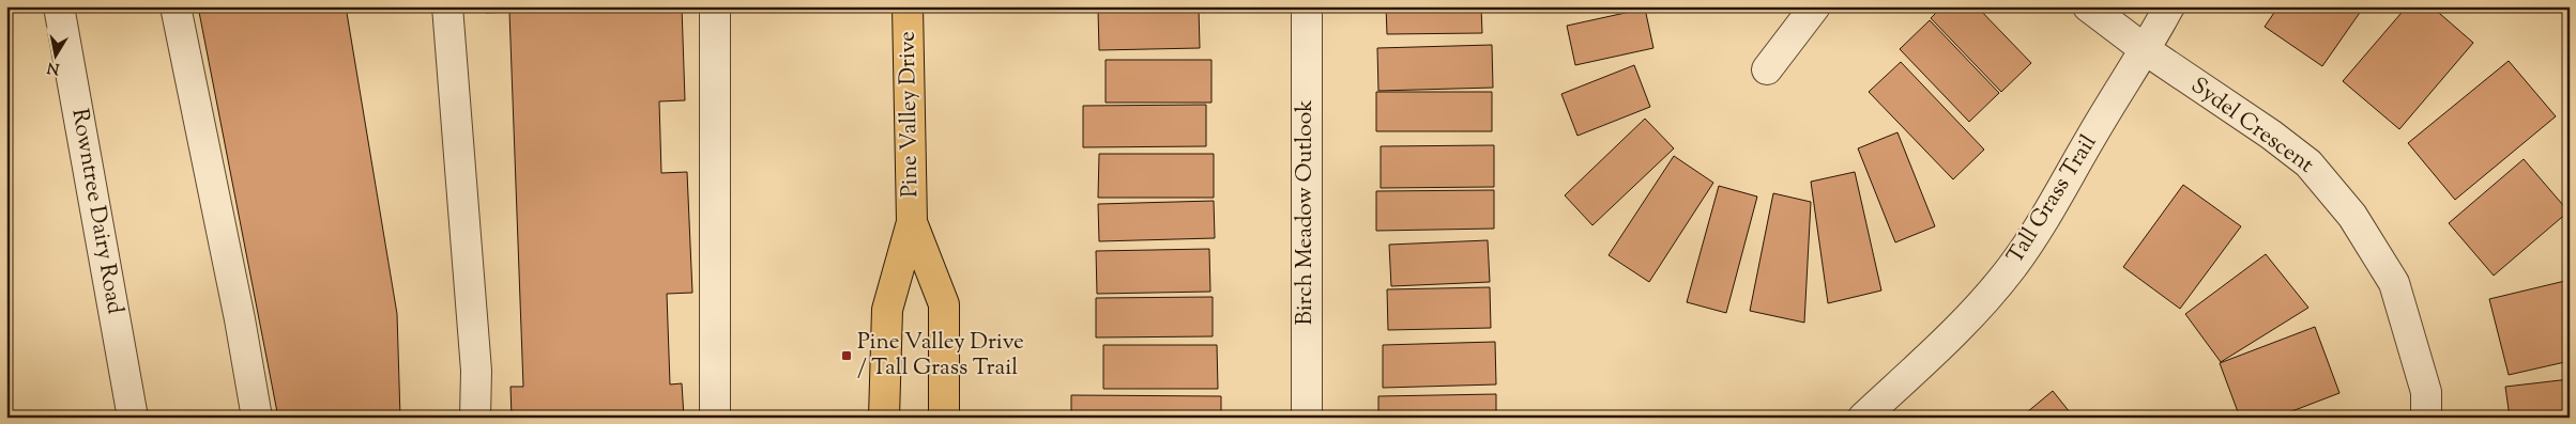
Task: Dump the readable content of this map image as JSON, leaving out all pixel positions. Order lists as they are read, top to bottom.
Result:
{
  "streets": {
    "main road": ["Pine Valley Drive"],
    "street": [
      "Sydel Crescent",
      "Tall Grass Trail",
      "Rowntree Dairy Road",
      "Birch Meadow Outlook"
    ]
  },
  "crossings": [
    ["Sydel Crescent", "Tall Grass Trail"]
  ],
  "places": {
    "transit": ["Pine Valley Drive / Tall Grass Trail"]
  },
  "north": "bottom"
}
